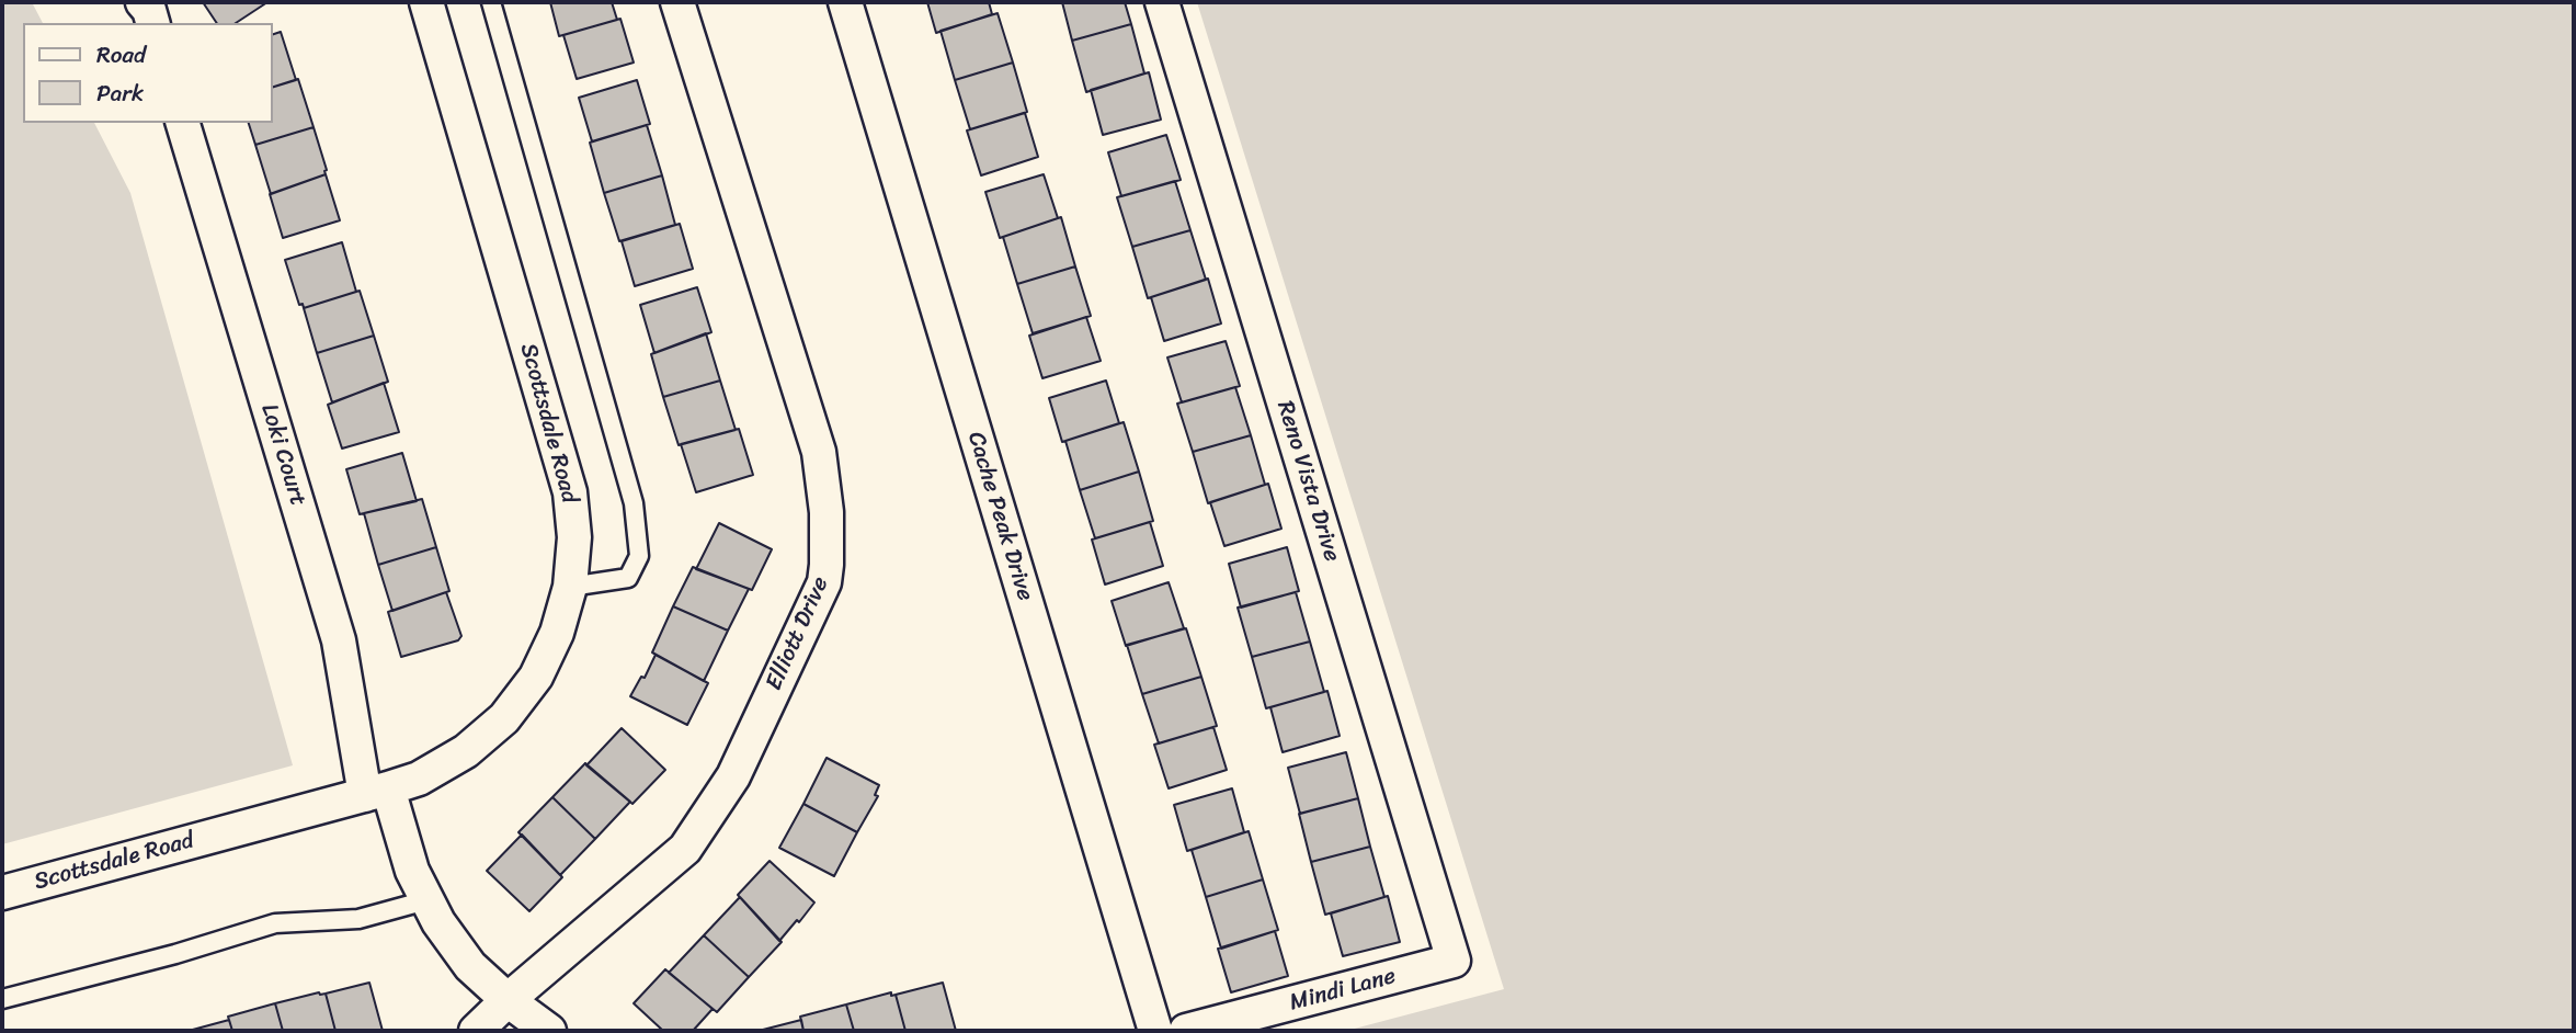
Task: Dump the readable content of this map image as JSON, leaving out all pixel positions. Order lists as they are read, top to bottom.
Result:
{
  "streets": {
    "street": [
      "Scottsdale Road",
      "Loki Court",
      "Reno Vista Drive",
      "Cache Peak Drive",
      "Elliott Drive",
      "Mindi Lane"
    ]
  },
  "crossings": [
    ["Scottsdale Road", "Loki Court"],
    ["Loki Court", "Elliott Drive"],
    ["Reno Vista Drive", "Mindi Lane"]
  ],
  "legend": ["Road", "Park"]
}
